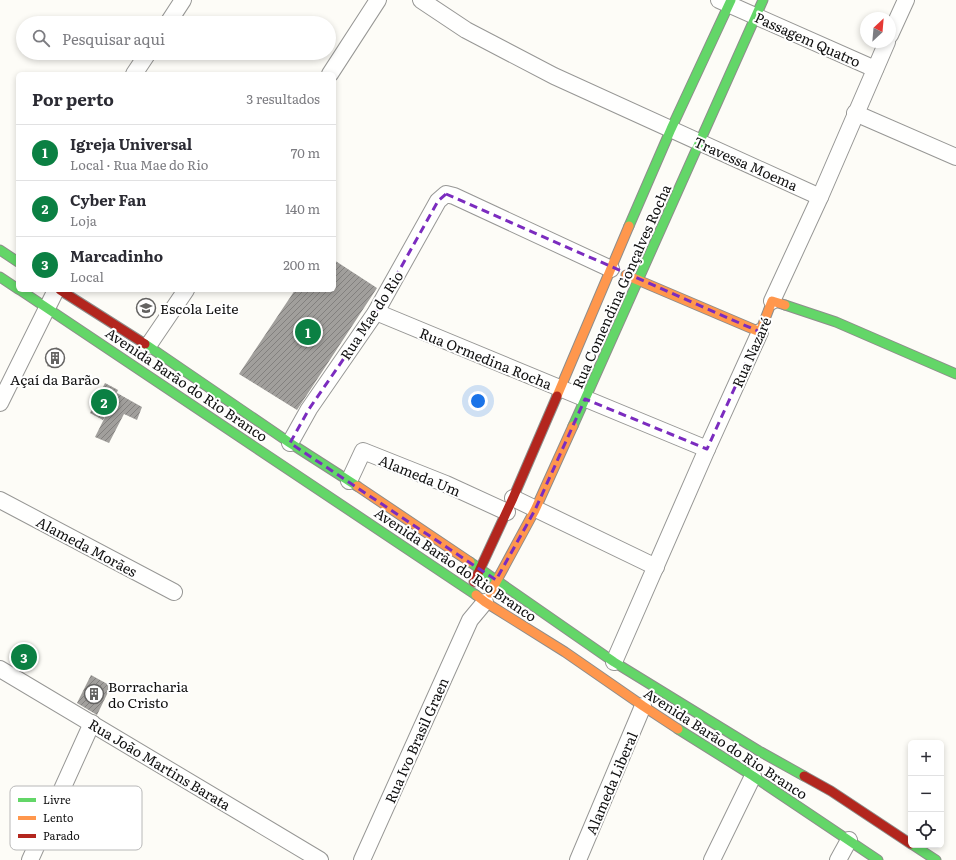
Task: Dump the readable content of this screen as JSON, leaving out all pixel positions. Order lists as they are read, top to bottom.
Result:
{
  "streets": {
    "main road": ["Rua Comendina Gonçalves Rocha", "Rua Nazaré", "Avenida Barão do Rio Branco"],
    "street": [
      "Passagem Quatro",
      "Travessa Moema",
      "Rua Mae do Rio",
      "Rua Ormedina Rocha",
      "Alameda Um",
      "Alameda Morães",
      "Rua Ivo Brasil Graen",
      "Rua João Martins Barata",
      "Alameda Liberal"
    ]
  },
  "crossings": [
    ["Passagem Quatro", "Rua Comendina Gonçalves Rocha"],
    ["Passagem Quatro", "Rua Nazaré"],
    ["Travessa Moema", "Rua Comendina Gonçalves Rocha"],
    ["Travessa Moema", "Rua Nazaré"],
    ["Rua Comendina Gonçalves Rocha", "Rua Mae do Rio"],
    ["Rua Comendina Gonçalves Rocha", "Rua Ormedina Rocha"],
    ["Rua Comendina Gonçalves Rocha", "Avenida Barão do Rio Branco"],
    ["Rua Comendina Gonçalves Rocha", "Alameda Um"],
    ["Rua Comendina Gonçalves Rocha", "Rua Ivo Brasil Graen"],
    ["Rua Mae do Rio", "Rua Ormedina Rocha"],
    ["Rua Mae do Rio", "Avenida Barão do Rio Branco"],
    ["Rua Nazaré", "Rua Ormedina Rocha"],
    ["Rua Nazaré", "Avenida Barão do Rio Branco"],
    ["Rua Nazaré", "Alameda Um"],
    ["Avenida Barão do Rio Branco", "Alameda Um"],
    ["Avenida Barão do Rio Branco", "Rua Ivo Brasil Graen"],
    ["Avenida Barão do Rio Branco", "Alameda Liberal"]
  ],
  "places": {
    "school or university": ["Escola Leite"],
    "building": ["Açaí da Barão", "Borracharia do Cristo"]
  },
  "legend": ["Livre", "Lento", "Parado"],
  "north": "top right",
  "page": {
    "search": "Pesquisar aqui",
    "heading": ["Por perto", "3 resultados"],
    "list": [
      {
        "mark": "1",
        "name": "Igreja Universal",
        "note": "Local · Rua Mae do Rio",
        "value": "70 m"
      },
      {
        "mark": "2",
        "name": "Cyber Fan",
        "note": "Loja",
        "value": "140 m"
      },
      {
        "mark": "3",
        "name": "Marcadinho",
        "note": "Local",
        "value": "200 m"
      }
    ],
    "pins": ["1", "2", "3"],
    "map_buttons": ["+", "−"]
  }
}
